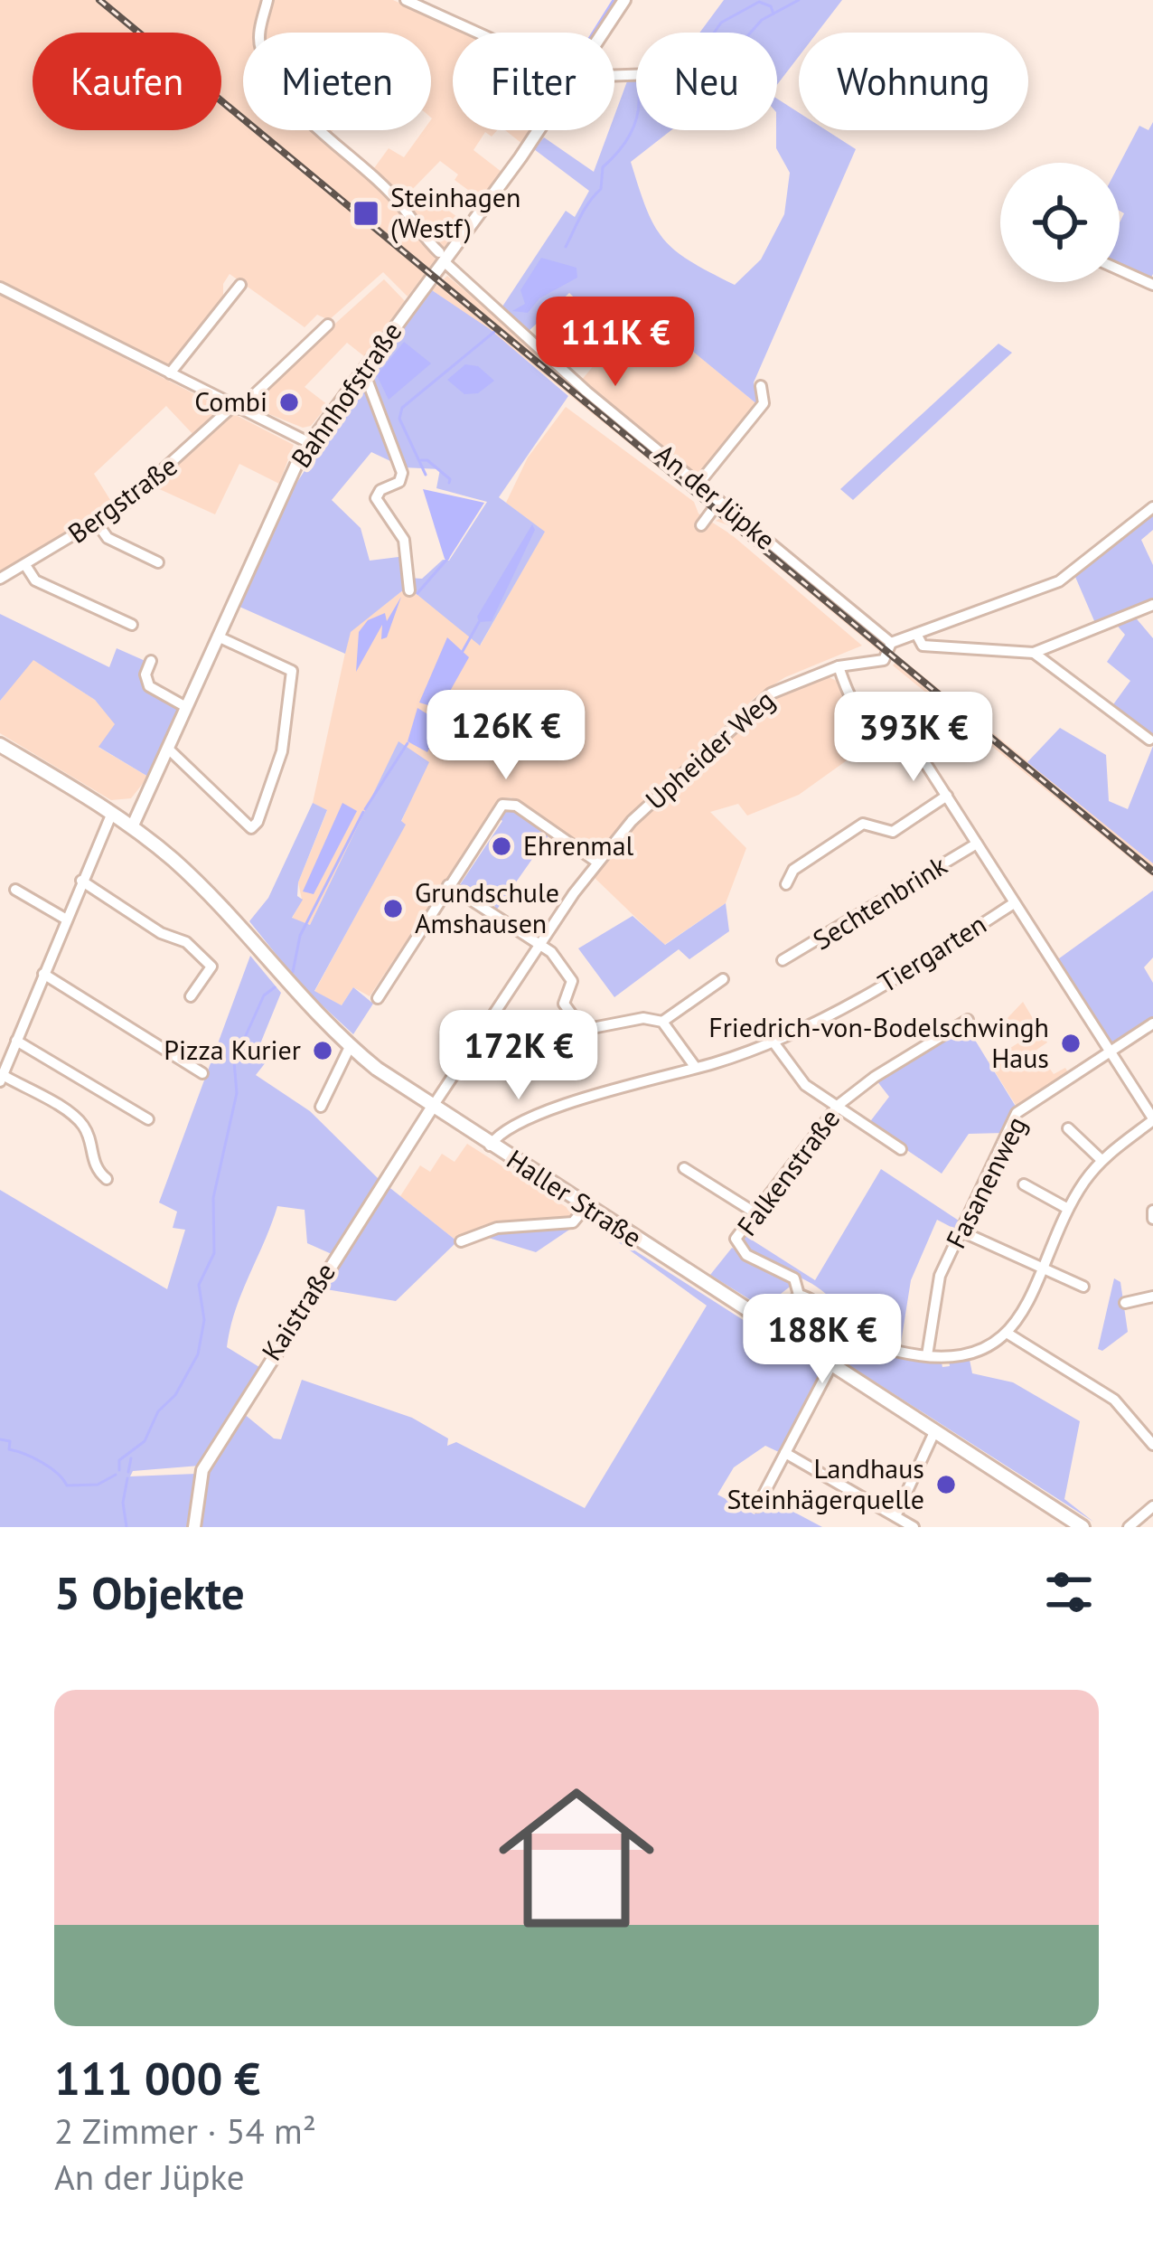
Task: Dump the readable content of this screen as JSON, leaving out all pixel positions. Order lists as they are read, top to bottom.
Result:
{
  "streets": {
    "main road": ["Haller Straße"],
    "street": [
      "Bahnhofstraße",
      "An der Jüpke",
      "Bergstraße",
      "Upheider Weg",
      "Sechtenbrink",
      "Tiergarten",
      "Falkenstraße",
      "Fasanenweg",
      "Kaistraße"
    ]
  },
  "crossings": [
    ["Bahnhofstraße", "An der Jüpke"],
    ["Bahnhofstraße", "Haller Straße"],
    ["An der Jüpke", "Upheider Weg"],
    ["Upheider Weg", "Haller Straße"],
    ["Upheider Weg", "Kaistraße"],
    ["Tiergarten", "Haller Straße"],
    ["Haller Straße", "Kaistraße"]
  ],
  "places": {
    "transit": ["Steinhagen (Westf)"],
    "other": [
      "Combi",
      "Ehrenmal",
      "Grundschule Amshausen",
      "Friedrich-von-Bodelschwingh Haus",
      "Pizza Kurier",
      "Landhaus Steinhägerquelle"
    ]
  },
  "page": {
    "chip": [
      "Kaufen",
      "Mieten",
      "Filter",
      "Neu",
      "Wohnung"
    ],
    "price": [
      "111K €",
      "126K €",
      "393K €",
      "172K €",
      "188K €"
    ],
    "heading": "5 Objekte",
    "list": [
      {
        "name": "111 000 €",
        "note": "2 Zimmer · 54 m² · An der Jüpke"
      }
    ]
  }
}
